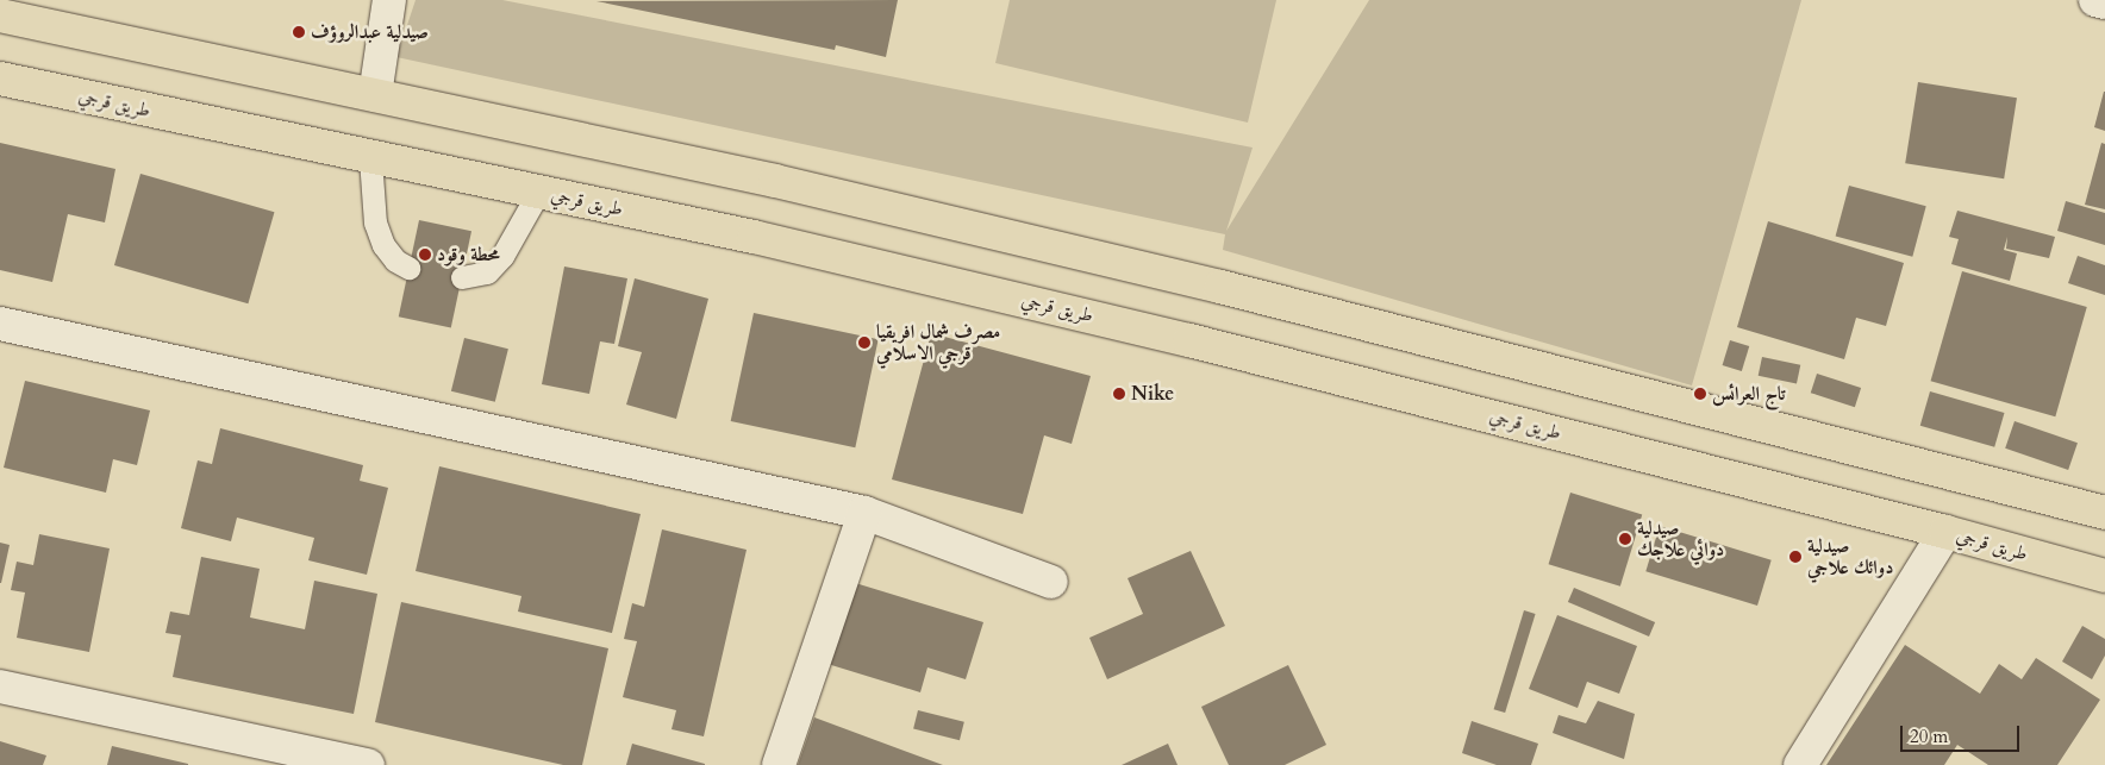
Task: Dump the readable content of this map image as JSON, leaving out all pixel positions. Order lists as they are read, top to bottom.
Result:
{
  "streets": {
    "highway": ["طريق قرجي"]
  },
  "places": [
    "صيدلية عبدالروؤف",
    "محطة وقود",
    "مصرف شمال افريقيا قرجي الاسلامي",
    "Nike",
    "تاج العرائس",
    "صيدلية دوائي علاجك",
    "صيدلية دوائك علاجي"
  ],
  "scale_bar": "20 m"
}
